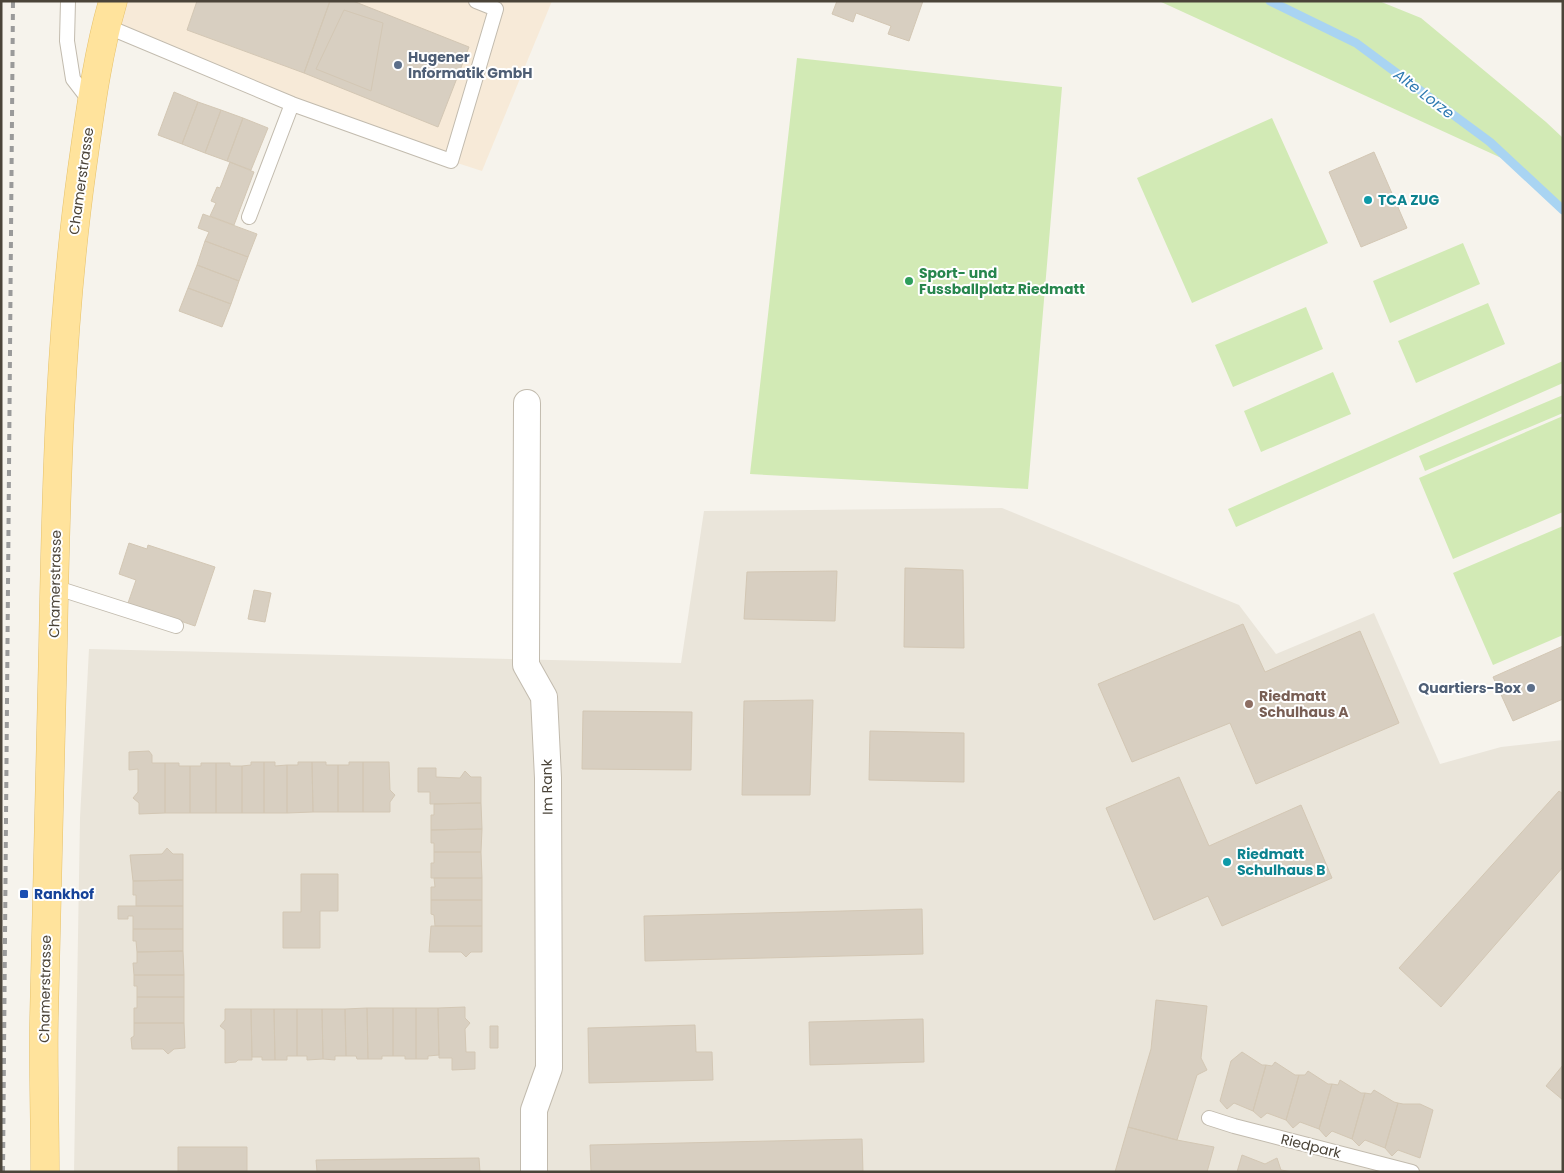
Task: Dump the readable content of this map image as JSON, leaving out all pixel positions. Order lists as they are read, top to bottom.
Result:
{
  "streets": {
    "main road": ["Chamerstrasse"],
    "street": ["Im Rank"],
    "lane": ["Riedpark"]
  },
  "water": ["Alte Lorze"],
  "places": {
    "other": [
      "Hugener Informatik GmbH",
      "TCA ZUG",
      "Sport- und Fussballplatz Riedmatt",
      "Quartiers-Box",
      "Riedmatt Schulhaus A",
      "Riedmatt Schulhaus B"
    ],
    "transit": ["Rankhof"]
  }
}
